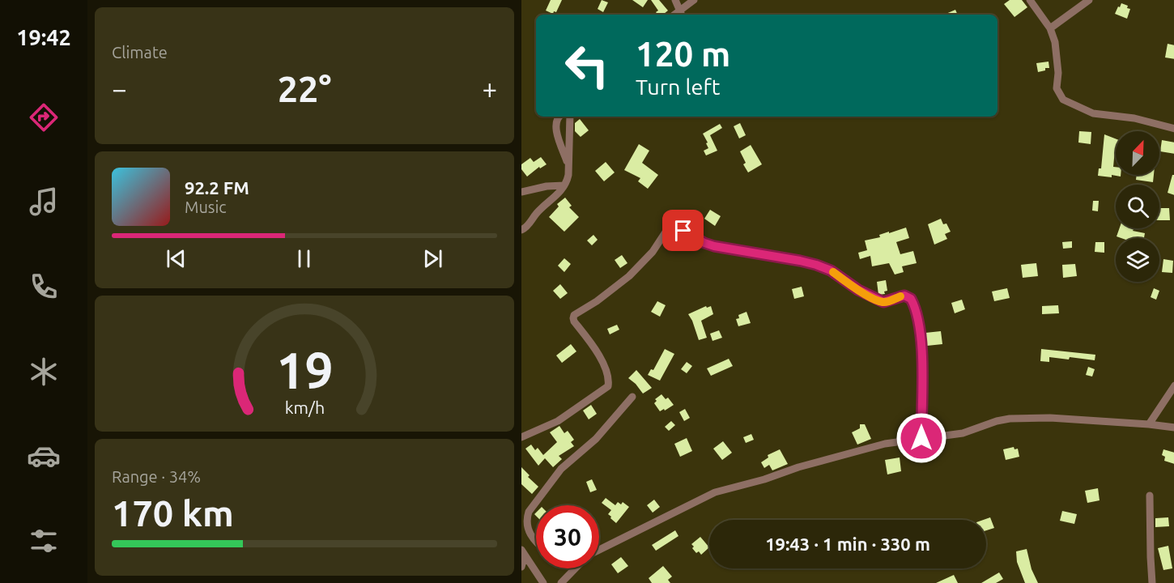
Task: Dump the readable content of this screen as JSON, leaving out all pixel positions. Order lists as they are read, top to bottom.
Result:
{
  "north": "top right",
  "page": {
    "tabs": "19:42",
    "tile": [
      "Climate",
      ["Range · 34%", "170 km"]
    ],
    "turn": ["120 m", "Turn left"],
    "heat": ["−", "22°", "+"],
    "song": ["92.2 FM", "Music"],
    "limit": "30",
    "trip": "19:43 · 1 min · 330 m",
    "gauge": ["19", "km/h"]
  }
}
